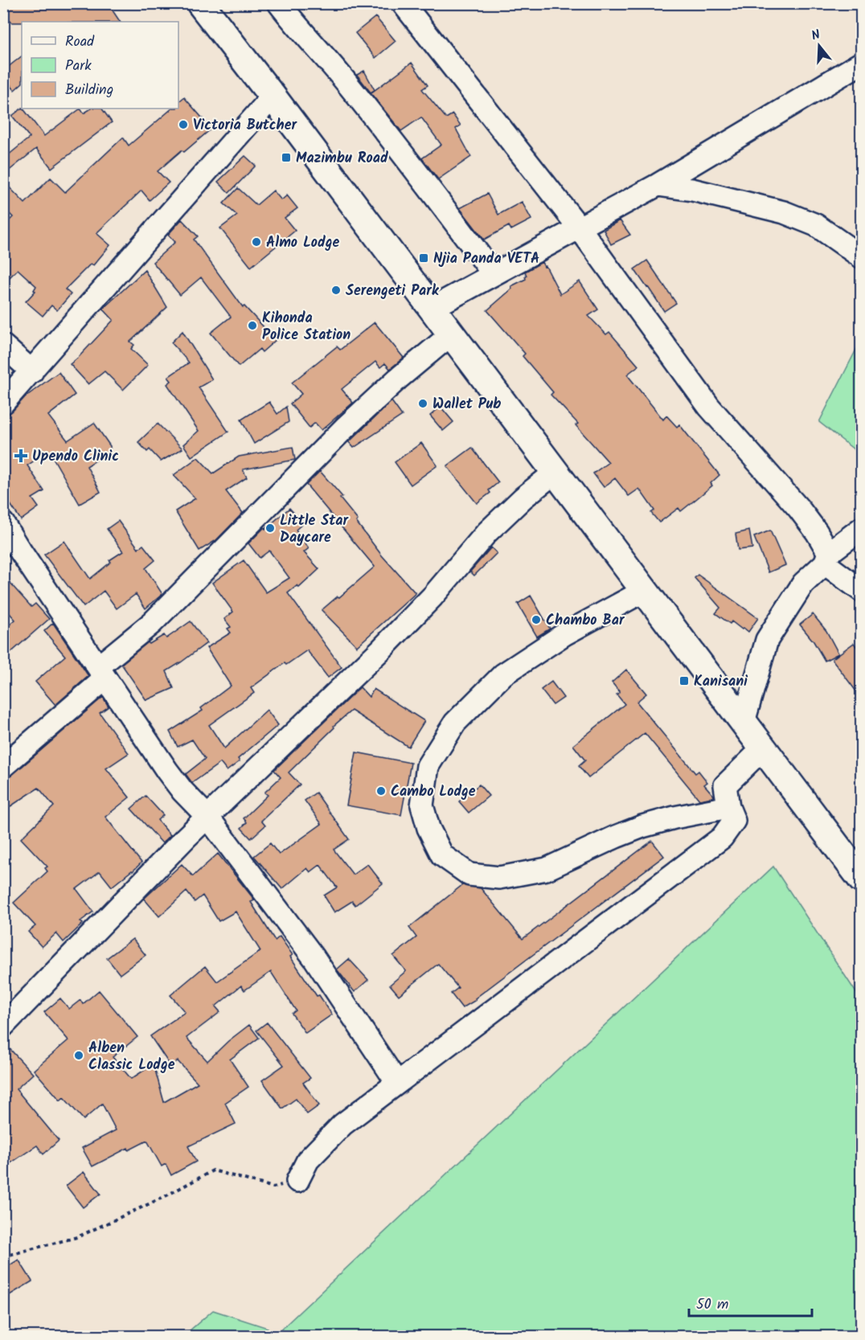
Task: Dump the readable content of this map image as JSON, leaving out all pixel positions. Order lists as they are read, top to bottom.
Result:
{
  "places": {
    "other": [
      "Victoria Butcher",
      "Almo Lodge",
      "Serengeti Park",
      "Kihonda Police Station",
      "Wallet Pub",
      "Little Star Daycare",
      "Chambo Bar",
      "Cambo Lodge",
      "Alben Classic Lodge"
    ],
    "transit": ["Mazimbu Road", "Njia Panda VETA", "Kanisani"],
    "health": ["Upendo Clinic"]
  },
  "legend": ["Road", "Park", "Building"],
  "scale_bar": "50 m",
  "north": "top"
}
